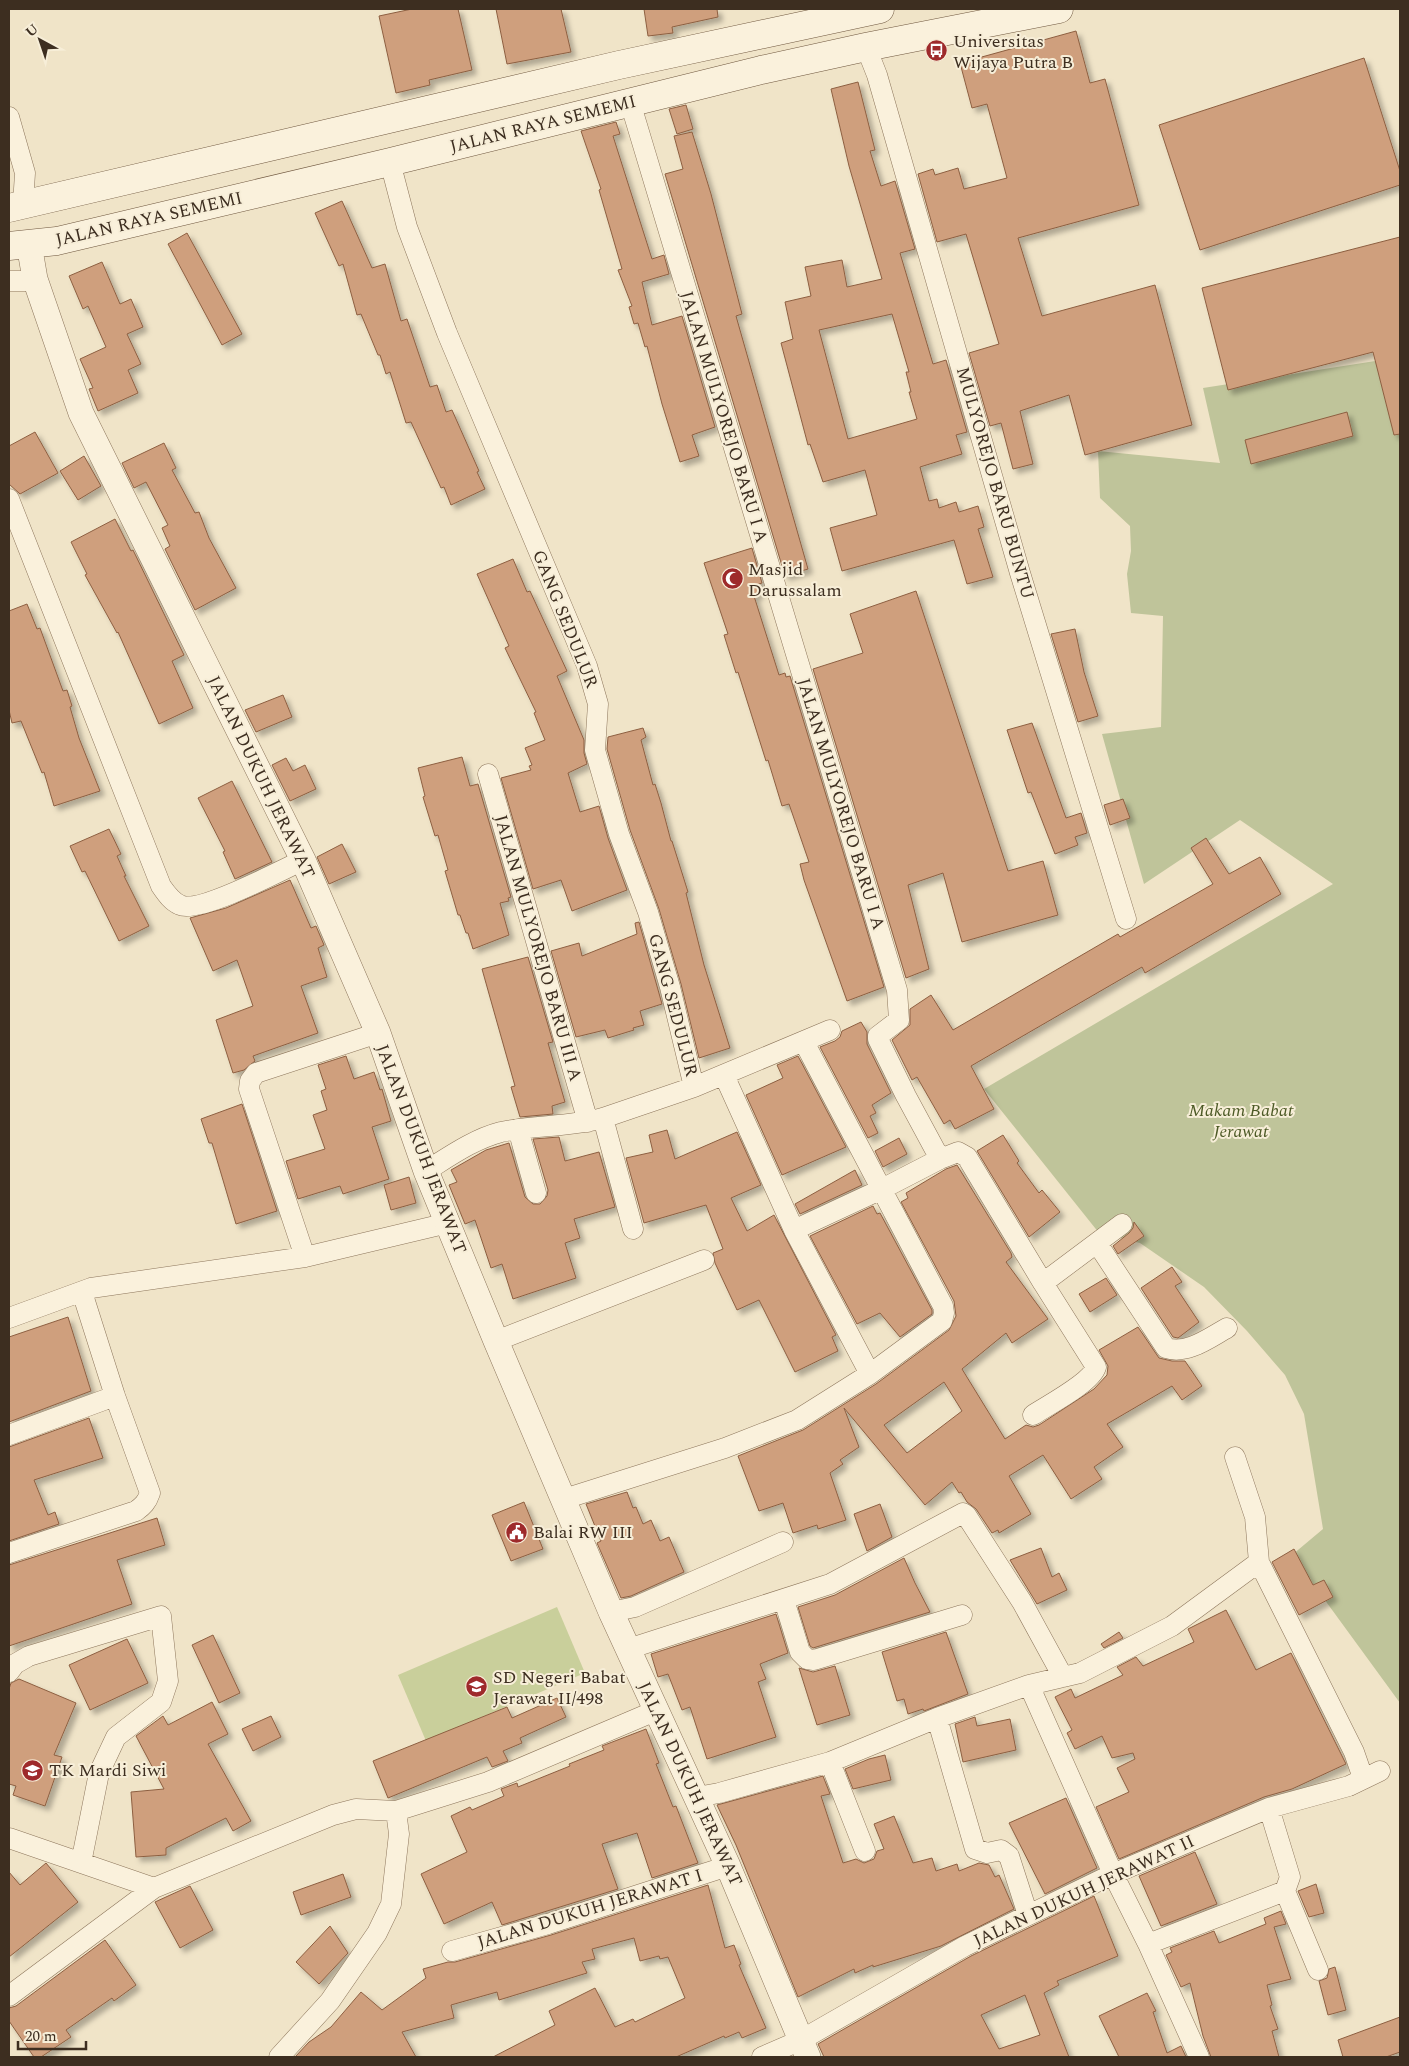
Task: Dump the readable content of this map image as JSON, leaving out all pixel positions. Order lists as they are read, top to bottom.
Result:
{
  "streets": {
    "main road": ["JALAN RAYA SEMEMI"],
    "street": [
      "JALAN MULYOREJO BARU I A",
      "MULYOREJO BARU BUNTU",
      "GANG SEDULUR",
      "JALAN DUKUH JERAWAT",
      "JALAN MULYOREJO BARU III A",
      "JALAN DUKUH JERAWAT II",
      "JALAN DUKUH JERAWAT I"
    ]
  },
  "crossings": [
    ["JALAN RAYA SEMEMI", "JALAN MULYOREJO BARU I A"],
    ["JALAN RAYA SEMEMI", "MULYOREJO BARU BUNTU"],
    ["JALAN RAYA SEMEMI", "GANG SEDULUR"],
    ["JALAN RAYA SEMEMI", "JALAN DUKUH JERAWAT"],
    ["JALAN DUKUH JERAWAT", "JALAN DUKUH JERAWAT II"],
    ["JALAN DUKUH JERAWAT", "JALAN DUKUH JERAWAT I"]
  ],
  "parks": ["Makam Babat Jerawat"],
  "places": {
    "bus stop": ["Universitas Wijaya Putra B"],
    "mosque": ["Masjid Darussalam"],
    "public building": ["Balai RW III"],
    "school or university": ["SD Negeri Babat Jerawat II/498", "TK Mardi Siwi"]
  },
  "scale_bar": "20 m",
  "north": "top left"
}
